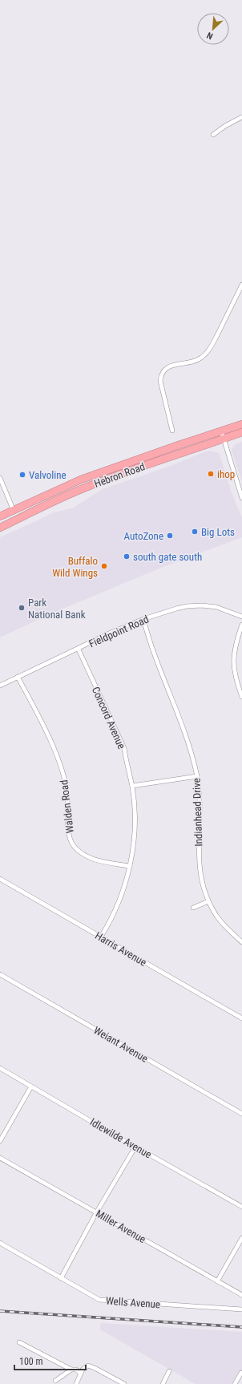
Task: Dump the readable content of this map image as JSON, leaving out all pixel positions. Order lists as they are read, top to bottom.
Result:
{
  "streets": {
    "highway": ["Hebron Road"],
    "street": [
      "Fieldpoint Road",
      "Concord Avenue",
      "Walden Road",
      "Indianhead Drive",
      "Harris Avenue",
      "Weiant Avenue",
      "Idlewilde Avenue",
      "Miller Avenue",
      "Wells Avenue"
    ]
  },
  "crossings": [
    ["Fieldpoint Road", "Concord Avenue"],
    ["Fieldpoint Road", "Walden Road"],
    ["Fieldpoint Road", "Indianhead Drive"],
    ["Concord Avenue", "Walden Road"],
    ["Concord Avenue", "Harris Avenue"]
  ],
  "places": [
    "ihop",
    "Valvoline",
    "Big Lots",
    "AutoZone",
    "south gate south",
    "Buffalo Wild Wings",
    "Park National Bank"
  ],
  "scale_bar": "100 m",
  "north": "bottom left"
}
